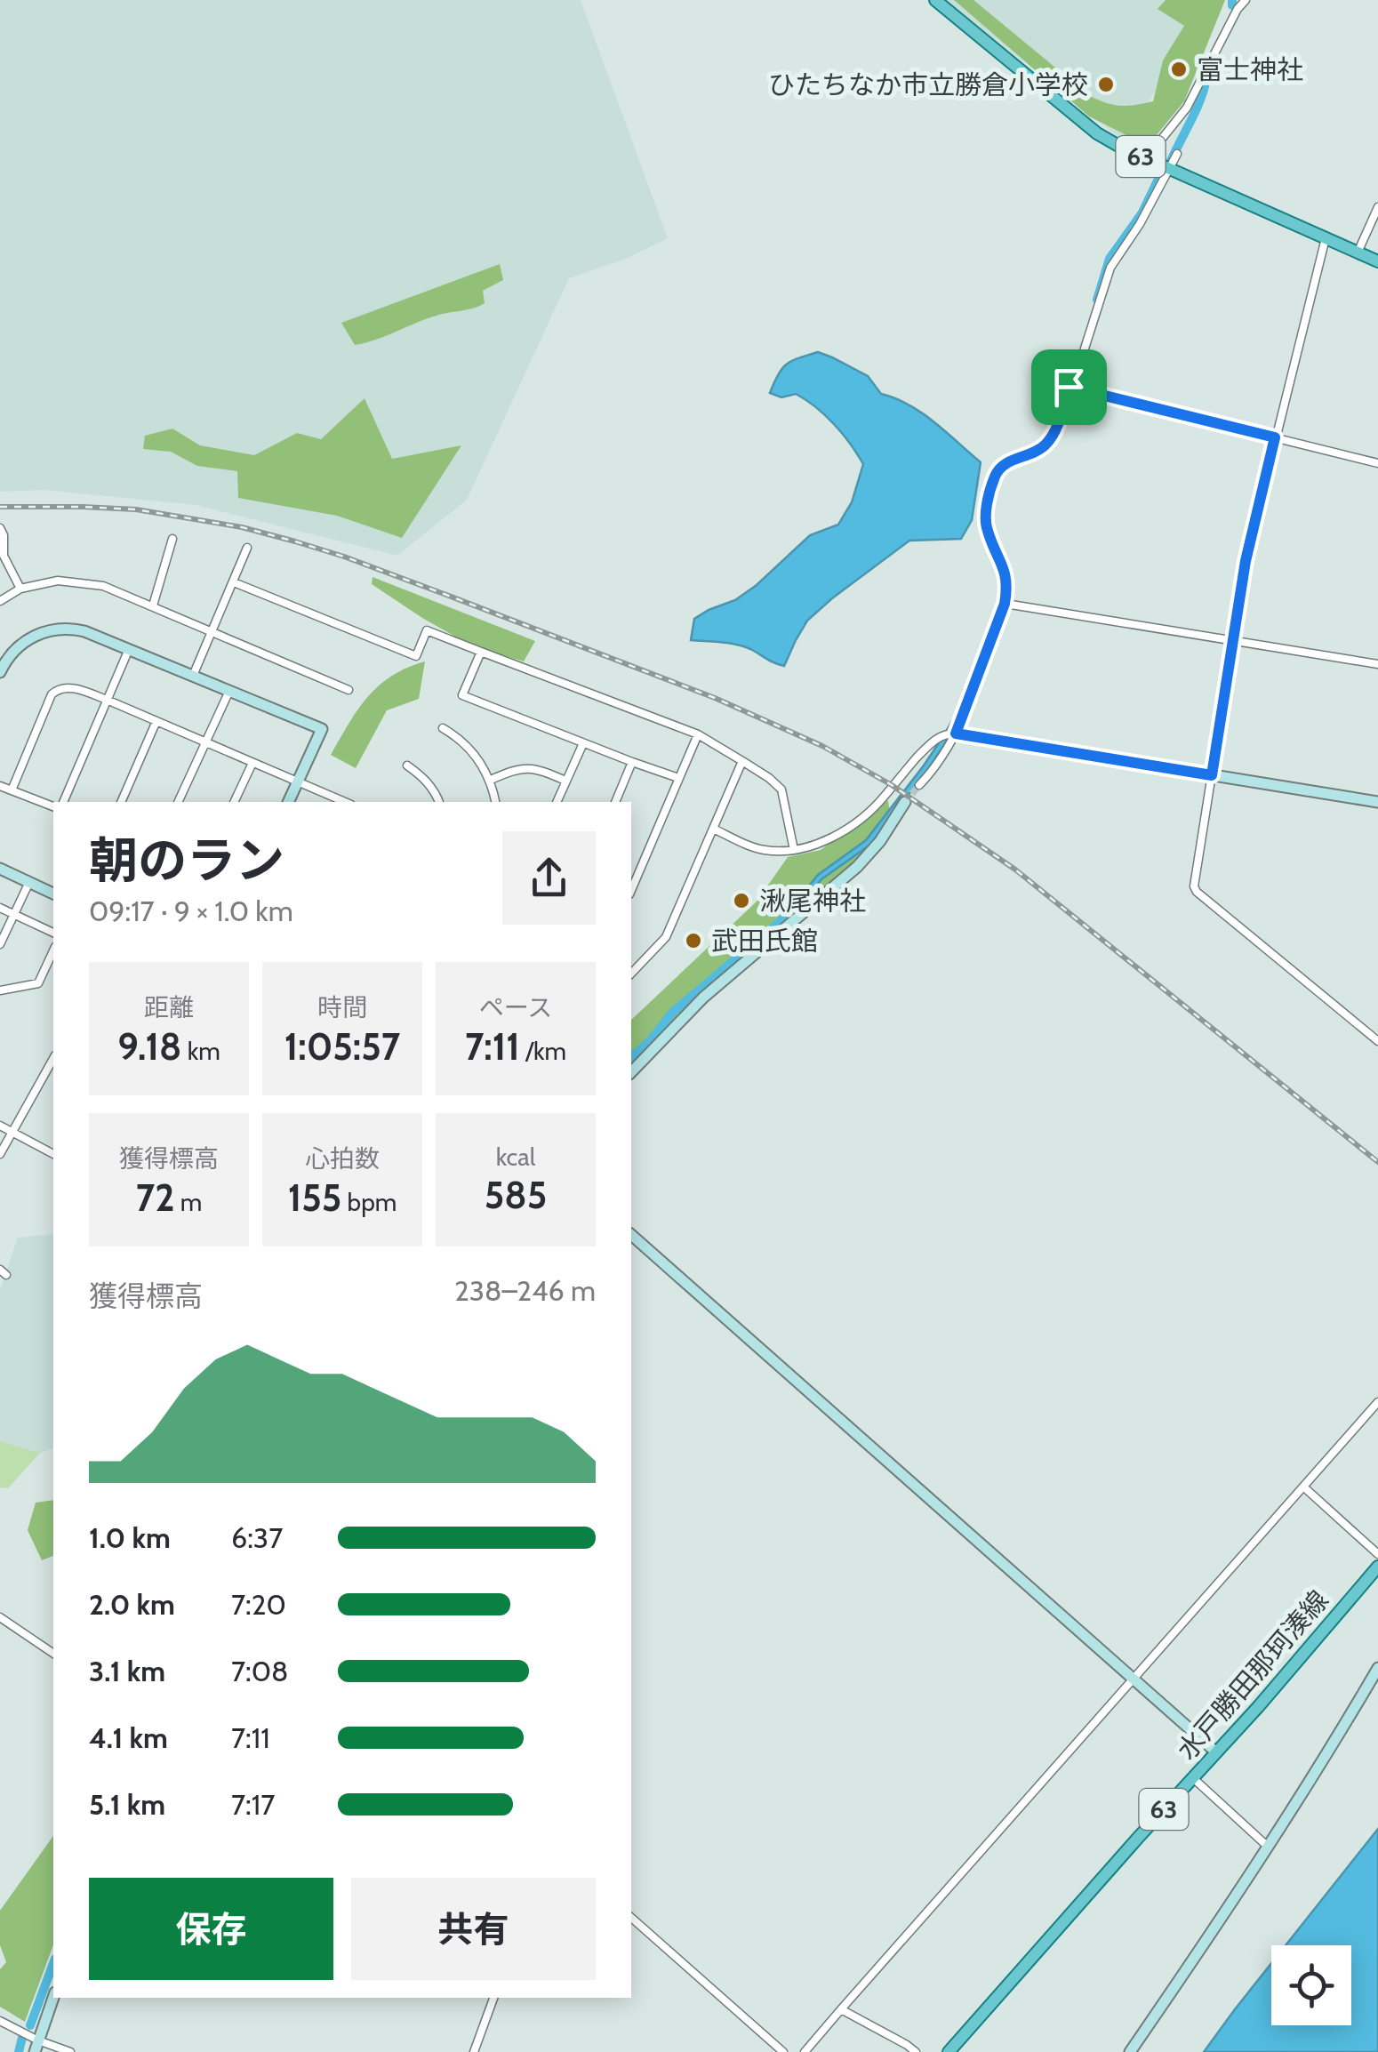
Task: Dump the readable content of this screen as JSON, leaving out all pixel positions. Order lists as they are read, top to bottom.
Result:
{
  "streets": {
    "main road": ["63", "水戸勝田那珂湊線"]
  },
  "places": [
    "富士神社",
    "ひたちなか市立勝倉小学校",
    "湫尾神社",
    "武田氏館"
  ],
  "page": {
    "heading": ["朝のラン", "09:17 · 9 × 1.0 km"],
    "stats": [
      ["距離", "9.18 km"],
      ["時間", "1:05:57"],
      ["ペース", "7:11 /km"],
      ["獲得標高", "72 m"],
      ["心拍数", "155 bpm"],
      ["kcal", "585"]
    ],
    "chart": ["獲得標高", "238–246 m"],
    "list": [
      {
        "name": "1.0 km",
        "note": "6:37"
      },
      {
        "name": "2.0 km",
        "note": "7:20"
      },
      {
        "name": "3.1 km",
        "note": "7:08"
      },
      {
        "name": "4.1 km",
        "note": "7:11"
      },
      {
        "name": "5.1 km",
        "note": "7:17"
      }
    ],
    "buttons": ["保存", "共有"]
  }
}
